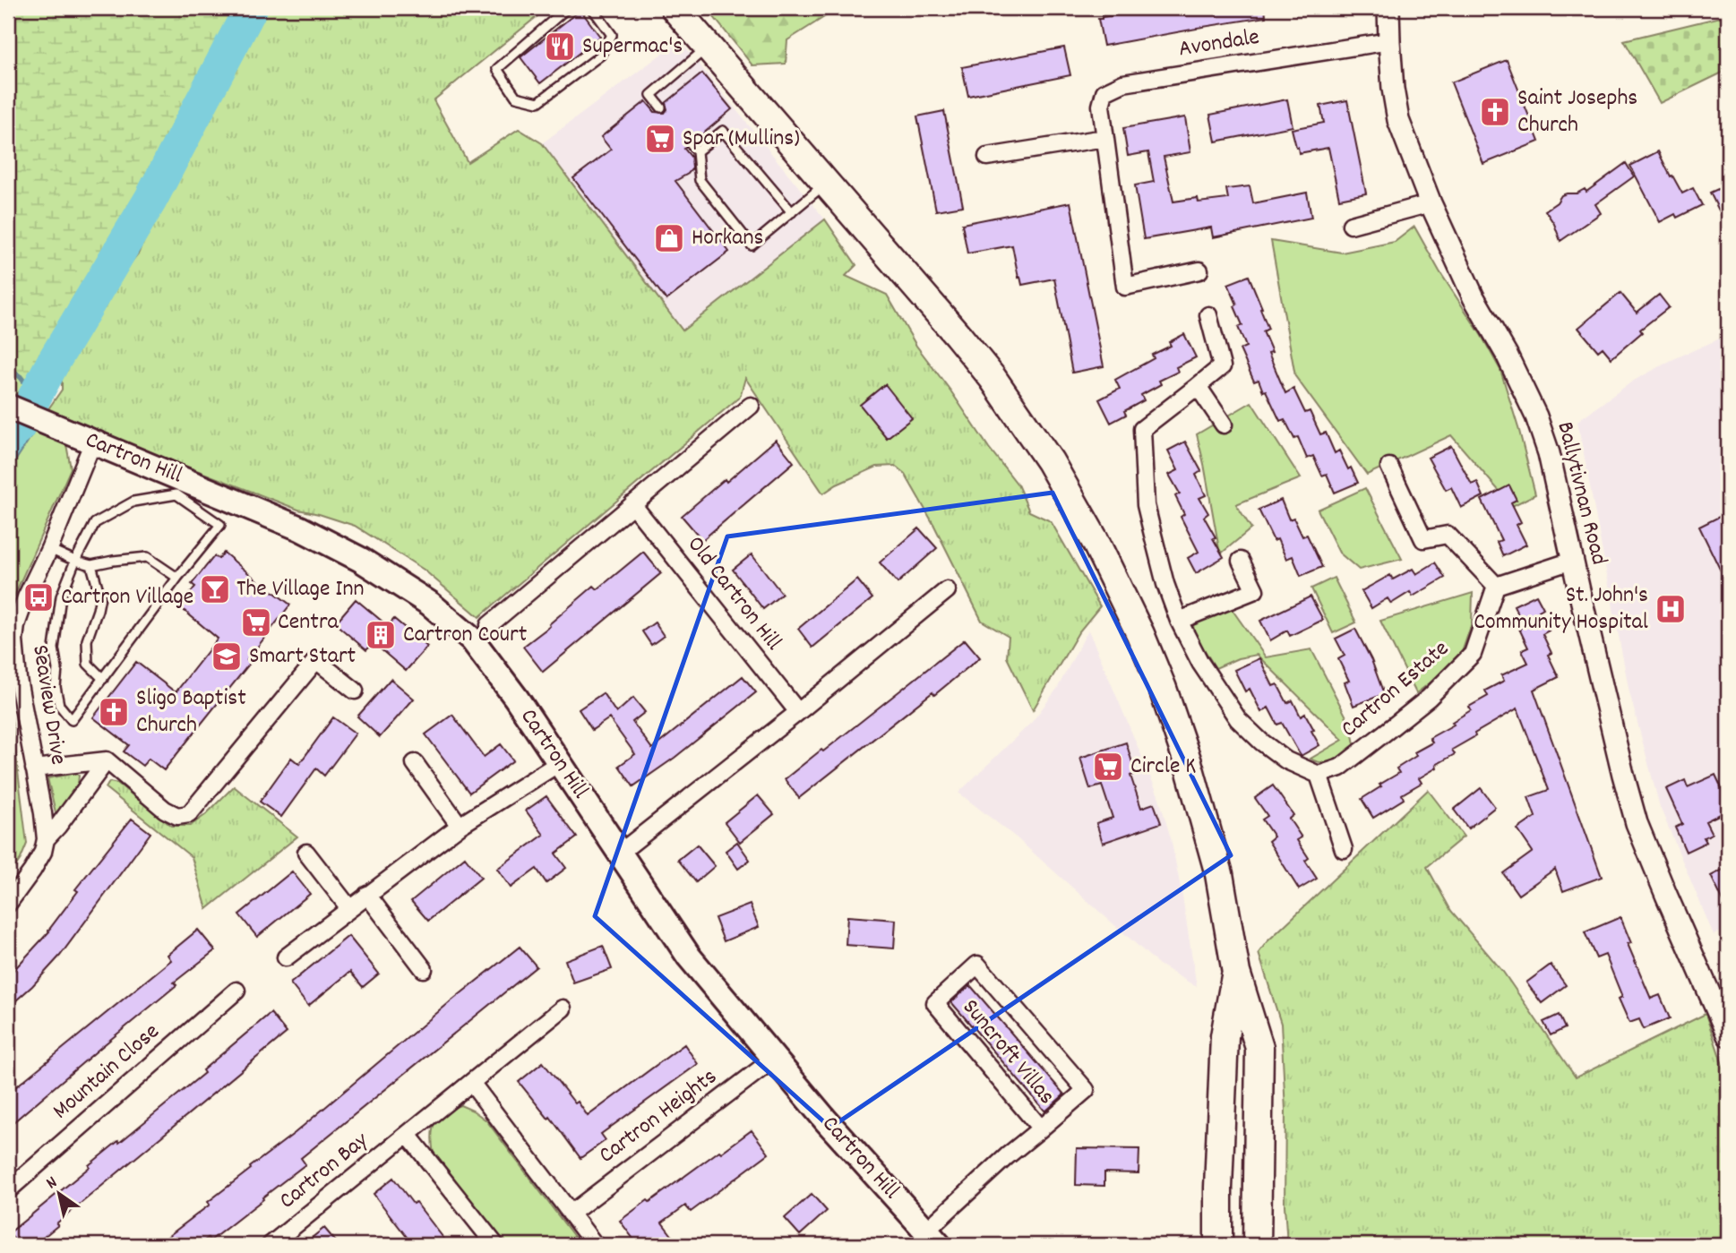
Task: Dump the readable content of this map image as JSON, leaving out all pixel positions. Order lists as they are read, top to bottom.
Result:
{
  "streets": {
    "main road": ["Cartron Hill"],
    "street": [
      "Avondale",
      "Ballytivnan Road",
      "Old Cartron Hill",
      "Cartron Estate",
      "Seaview Drive",
      "Suncroft Villas",
      "Mountain Close",
      "Cartron Heights",
      "Cartron Bay"
    ]
  },
  "crossings": [
    ["Avondale", "Ballytivnan Road"],
    ["Cartron Hill", "Seaview Drive"],
    ["Cartron Hill", "Suncroft Villas"],
    ["Cartron Hill", "Cartron Heights"]
  ],
  "places": {
    "restaurant": ["Supermac's"],
    "church": ["Saint Josephs Church", "Sligo Baptist Church"],
    "supermarket": ["Spar (Mullins)", "Centra", "Circle K"],
    "shop": ["Horkans"],
    "bar": ["The Village Inn"],
    "bus stop": ["Cartron Village"],
    "hospital": ["St. John's Community Hospital"],
    "building": ["Cartron Court"],
    "school or university": ["Smart Start"]
  },
  "north": "top left"
}
